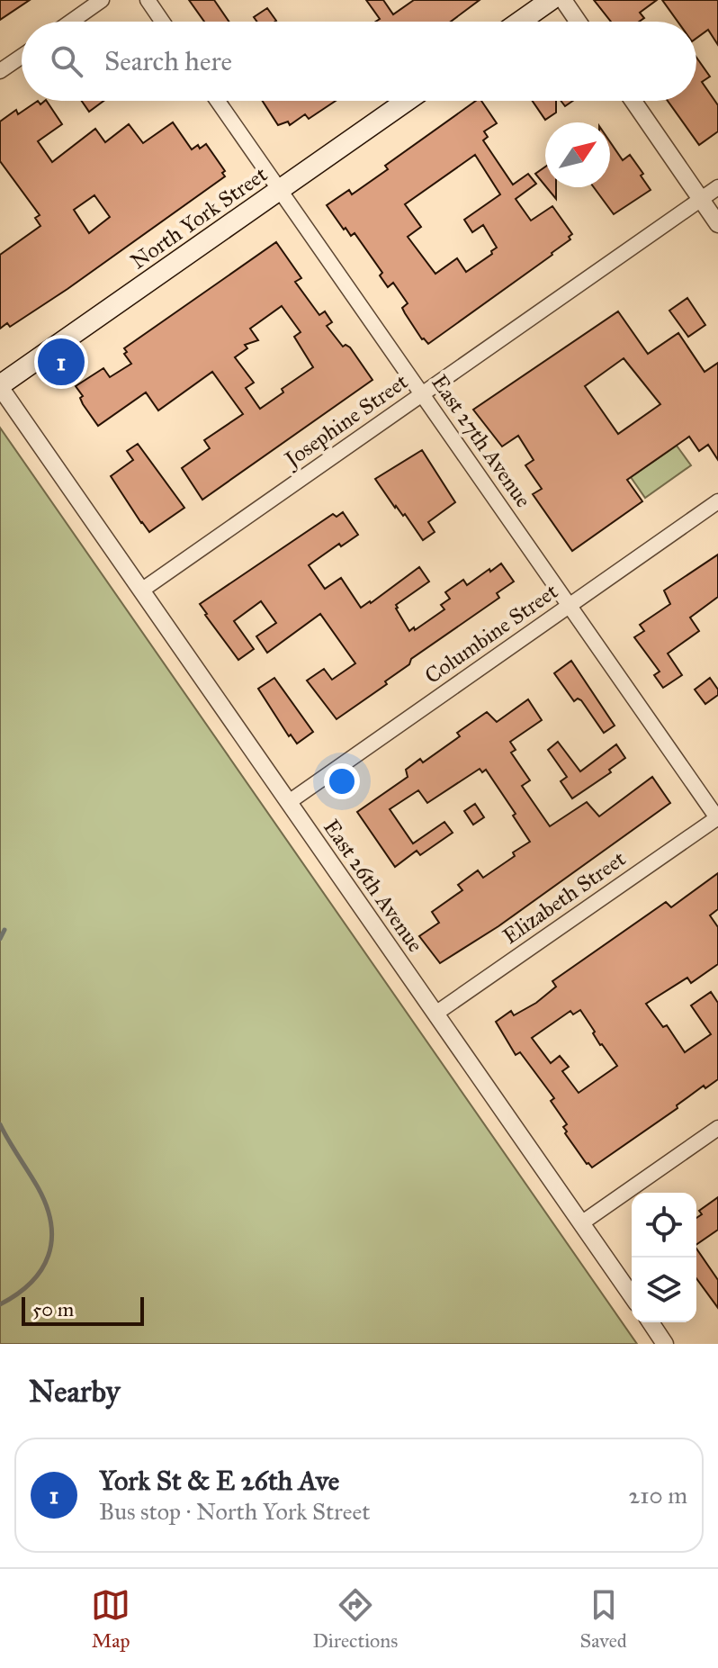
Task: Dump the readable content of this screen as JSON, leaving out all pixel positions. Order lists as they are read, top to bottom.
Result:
{
  "streets": {
    "main road": ["North York Street"],
    "street": [
      "Josephine Street",
      "East 27th Avenue",
      "Columbine Street",
      "East 26th Avenue",
      "Elizabeth Street"
    ]
  },
  "crossings": [
    ["North York Street", "East 27th Avenue"],
    ["North York Street", "East 26th Avenue"],
    ["Josephine Street", "East 27th Avenue"],
    ["Josephine Street", "East 26th Avenue"],
    ["East 27th Avenue", "Columbine Street"],
    ["East 27th Avenue", "Elizabeth Street"],
    ["Columbine Street", "East 26th Avenue"],
    ["East 26th Avenue", "Elizabeth Street"]
  ],
  "scale_bar": "50 m",
  "north": "top right",
  "page": {
    "search": "Search here",
    "pins": "1",
    "scale": "50 m",
    "heading": "Nearby",
    "list": [
      {
        "mark": "1",
        "name": "York St & E 26th Ave",
        "note": "Bus stop · North York Street",
        "value": "210 m"
      }
    ],
    "nav": ["Map", "Directions", "Saved"]
  }
}
